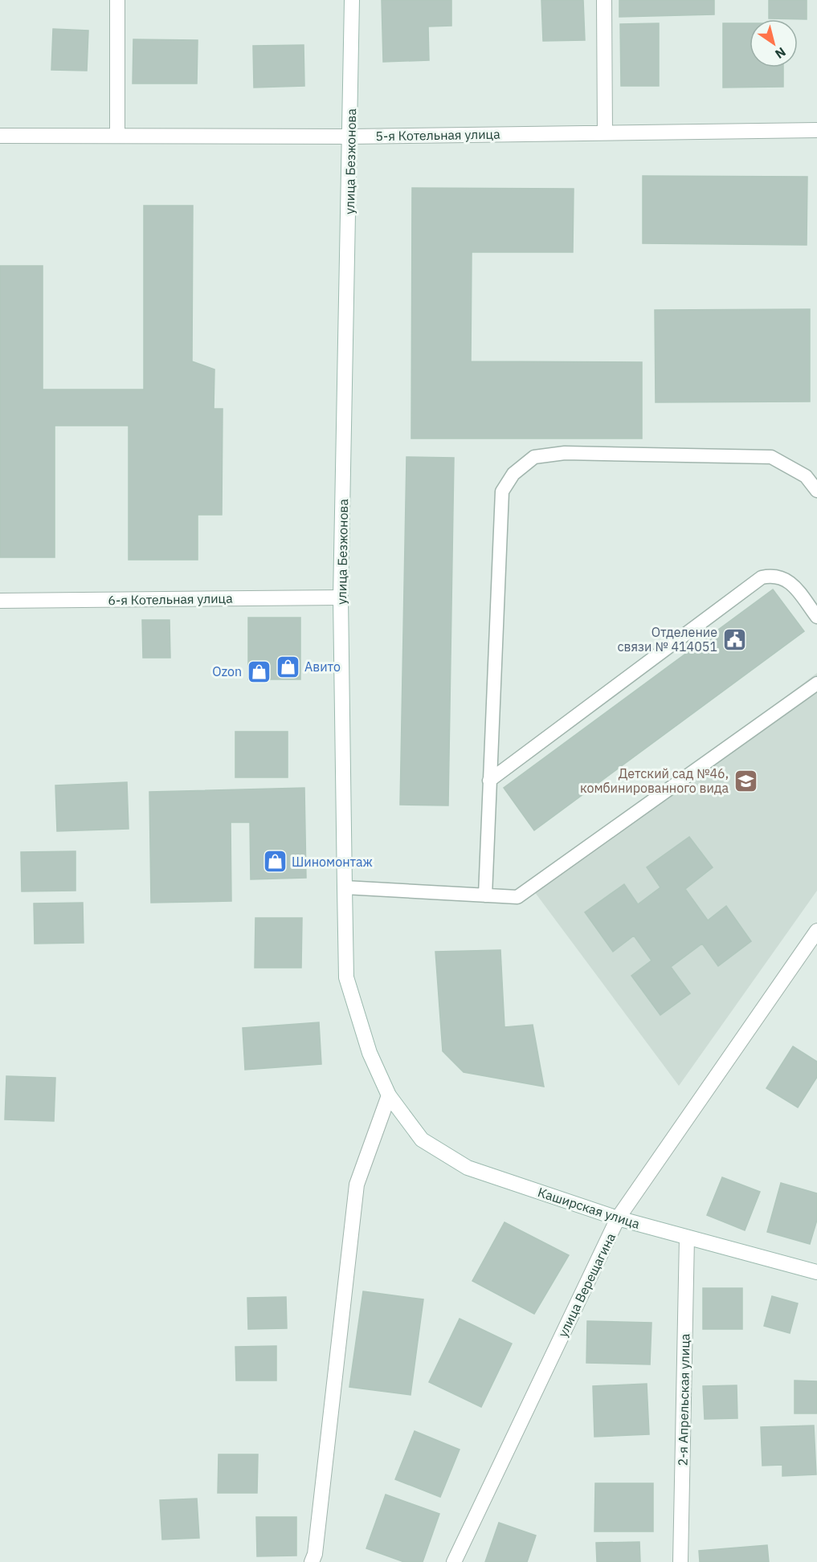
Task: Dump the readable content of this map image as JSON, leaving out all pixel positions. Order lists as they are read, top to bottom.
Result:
{
  "streets": {
    "street": [
      "5-я Котельная улица",
      "улица Безжонова",
      "6-я Котельная улица",
      "Каширская улица",
      "улица Верещагина",
      "2-я Апрельская улица"
    ]
  },
  "crossings": [
    ["5-я Котельная улица", "улица Безжонова"],
    ["улица Безжонова", "6-я Котельная улица"],
    ["улица Безжонова", "Каширская улица"],
    ["Каширская улица", "улица Верещагина"],
    ["Каширская улица", "2-я Апрельская улица"]
  ],
  "places": {
    "public building": ["Отделение связи № 414051"],
    "shop": ["Авито", "Ozon", "Шиномонтаж"],
    "school or university": ["Детский сад №46, комбинированного вида"]
  },
  "north": "bottom right"
}
